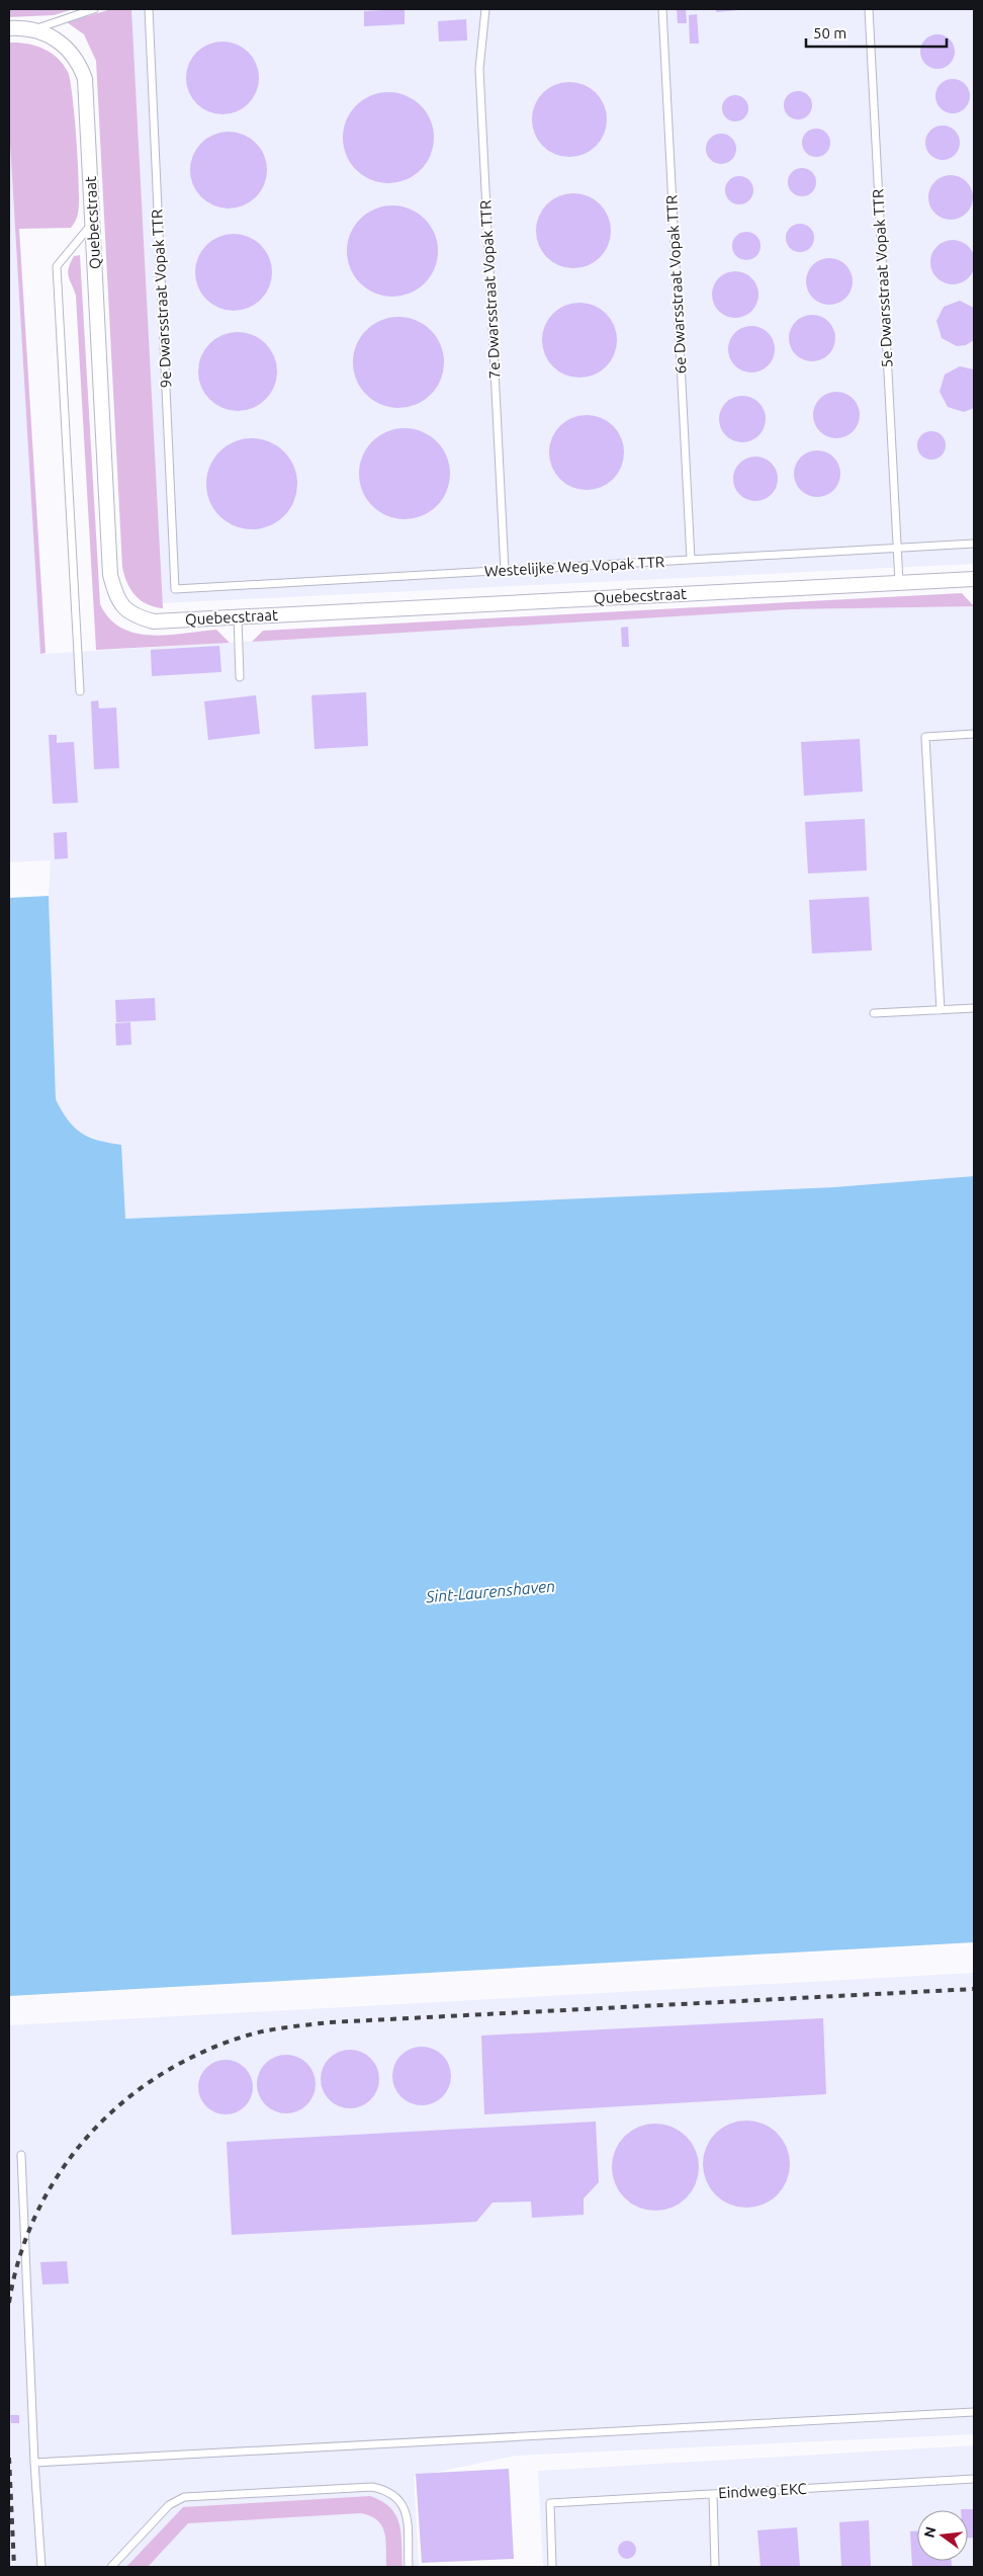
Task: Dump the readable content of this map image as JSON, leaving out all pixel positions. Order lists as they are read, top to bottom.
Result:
{
  "streets": {
    "street": ["Quebecstraat"],
    "lane": [
      "5e Dwarsstraat Vopak TTR",
      "6e Dwarsstraat Vopak TTR",
      "7e Dwarsstraat Vopak TTR",
      "9e Dwarsstraat Vopak TTR",
      "Westelijke Weg Vopak TTR",
      "Eindweg EKC"
    ]
  },
  "crossings": [
    ["Quebecstraat", "5e Dwarsstraat Vopak TTR"],
    ["5e Dwarsstraat Vopak TTR", "Westelijke Weg Vopak TTR"],
    ["6e Dwarsstraat Vopak TTR", "Westelijke Weg Vopak TTR"],
    ["7e Dwarsstraat Vopak TTR", "Westelijke Weg Vopak TTR"],
    ["9e Dwarsstraat Vopak TTR", "Westelijke Weg Vopak TTR"]
  ],
  "water": ["Sint-Laurenshaven"],
  "scale_bar": "50 m",
  "north": "left"
}
